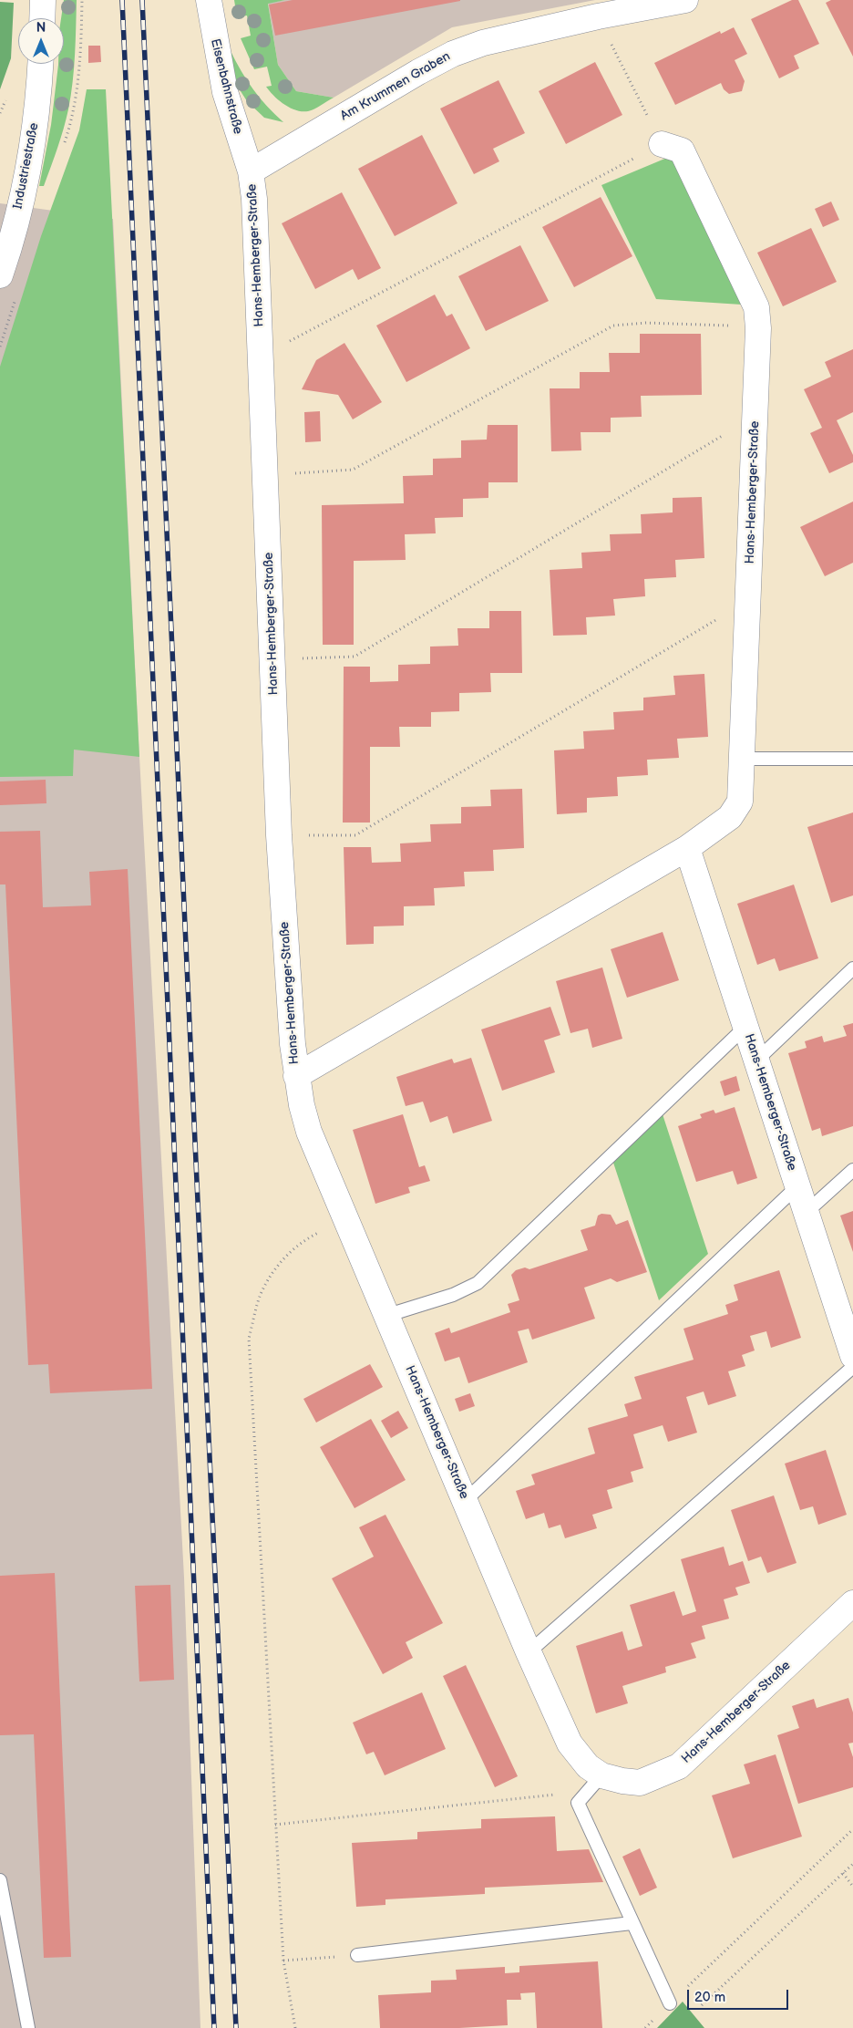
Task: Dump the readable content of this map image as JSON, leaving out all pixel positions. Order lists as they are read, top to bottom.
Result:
{
  "streets": {
    "street": [
      "Eisenbahnstraße",
      "Am Krummen Graben",
      "Industriestraße",
      "Hans-Hemberger-Straße"
    ]
  },
  "crossings": [
    ["Eisenbahnstraße", "Am Krummen Graben"],
    ["Eisenbahnstraße", "Hans-Hemberger-Straße"],
    ["Am Krummen Graben", "Hans-Hemberger-Straße"]
  ],
  "scale_bar": "20 m",
  "north": "top"
}
